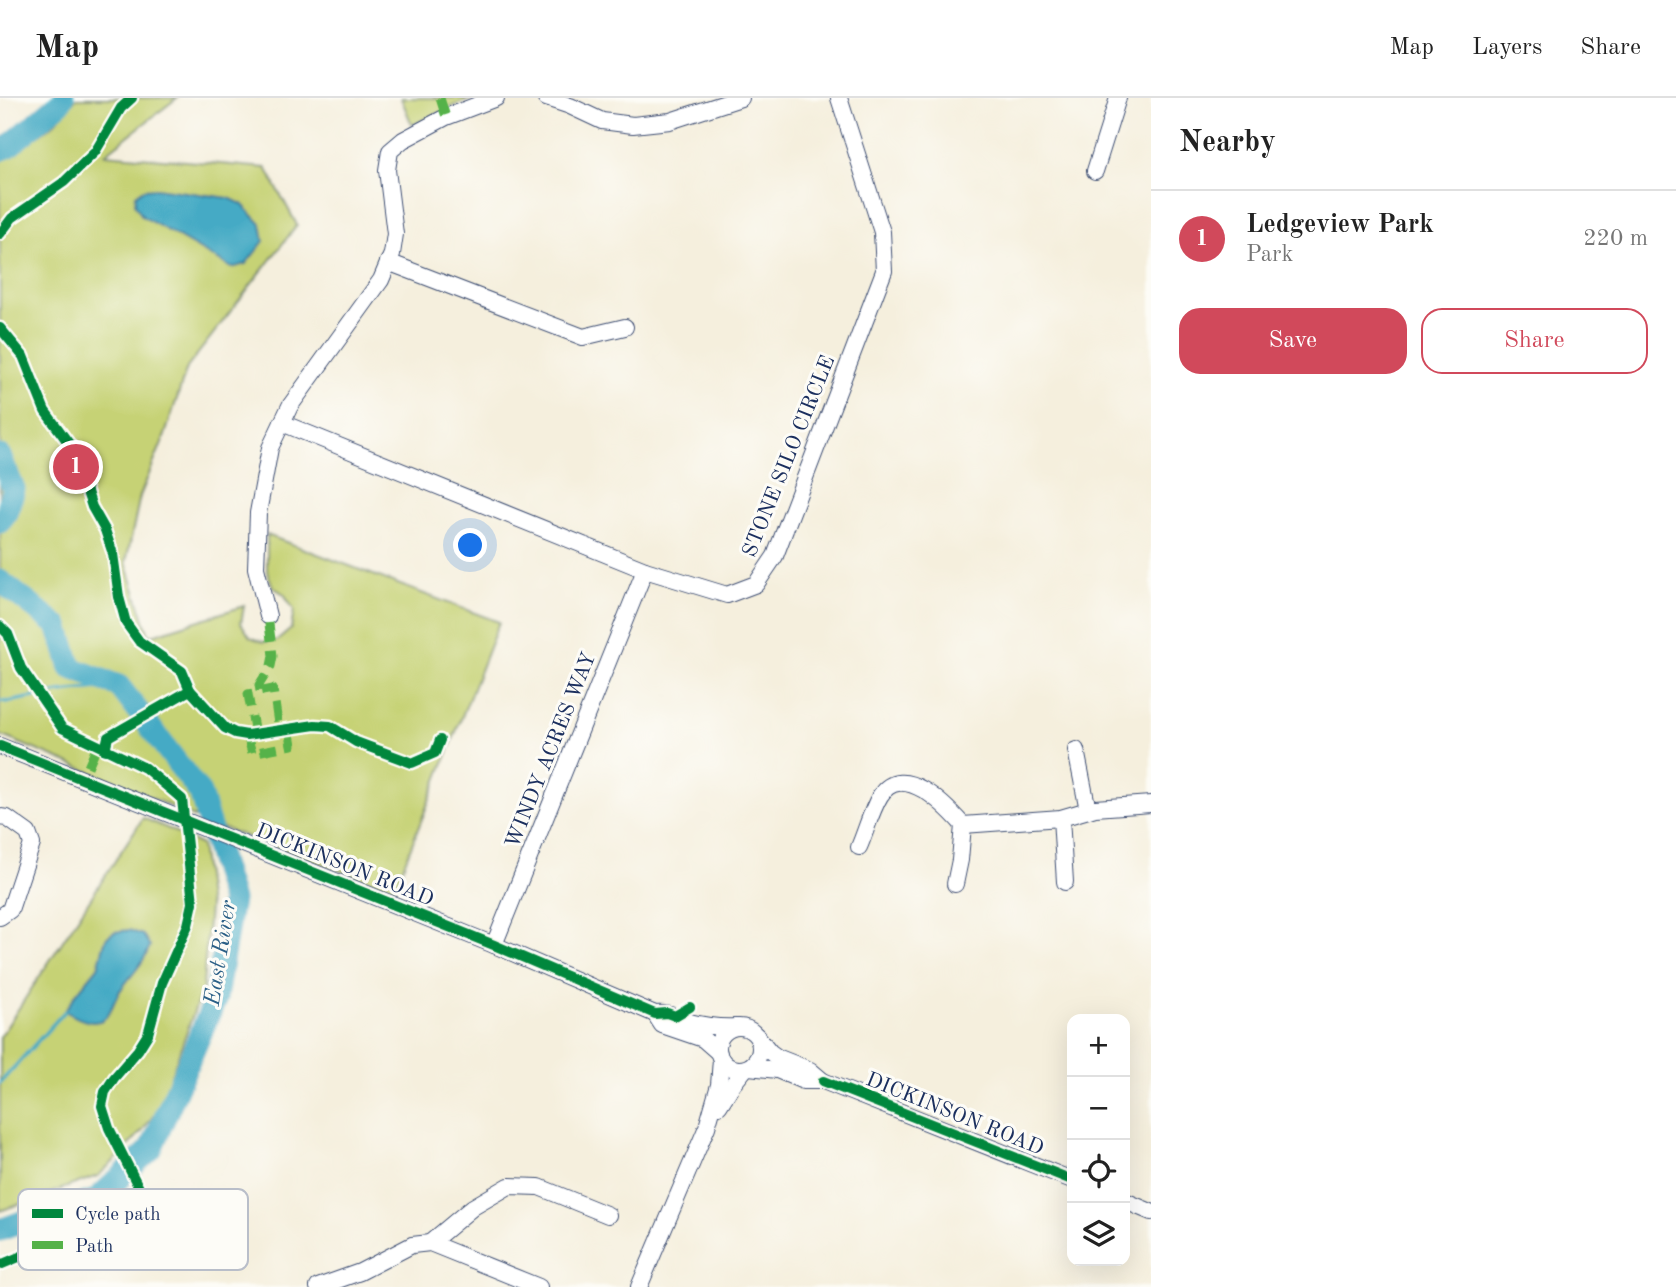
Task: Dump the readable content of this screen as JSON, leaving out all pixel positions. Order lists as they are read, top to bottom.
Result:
{
  "streets": {
    "street": ["STONE SILO CIRCLE", "WINDY ACRES WAY", "DICKINSON ROAD"]
  },
  "crossings": [
    ["STONE SILO CIRCLE", "WINDY ACRES WAY"],
    ["WINDY ACRES WAY", "DICKINSON ROAD"]
  ],
  "water": ["East River"],
  "legend": ["Cycle path", "Path"],
  "page": {
    "header": "Map",
    "nav": ["Map", "Layers", "Share"],
    "heading": "Nearby",
    "list": [
      {
        "mark": "1",
        "name": "Ledgeview Park",
        "note": "Park",
        "value": "220 m"
      }
    ],
    "buttons": ["Save", "Share"],
    "pins": "1",
    "map_buttons": ["+", "−"]
  }
}
